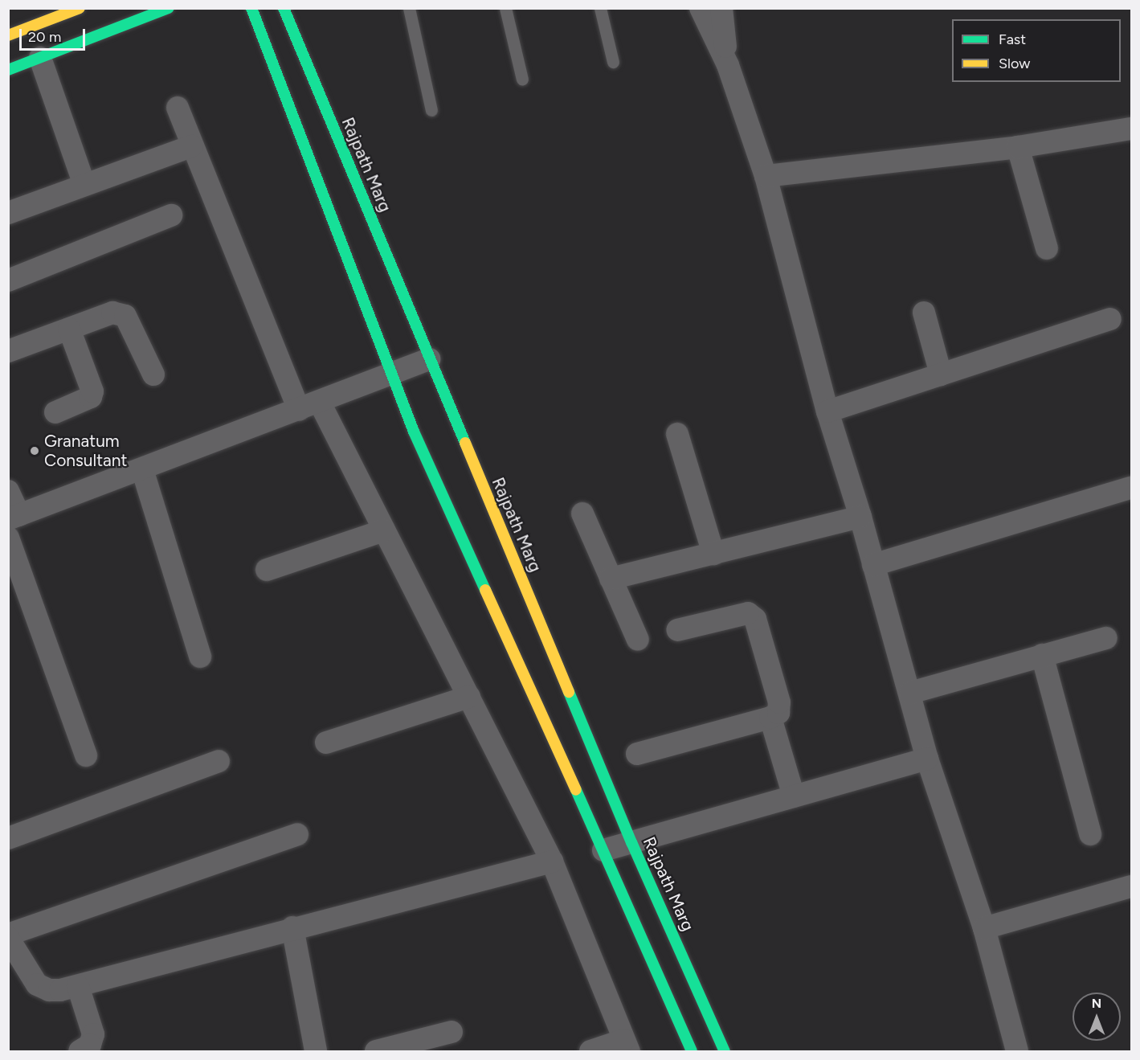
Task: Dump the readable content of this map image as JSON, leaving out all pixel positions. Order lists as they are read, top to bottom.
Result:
{
  "streets": {
    "main road": ["Rajpath Marg"]
  },
  "places": ["Granatum Consultant"],
  "legend": ["Fast", "Slow"],
  "scale_bar": "20 m",
  "north": "top"
}
